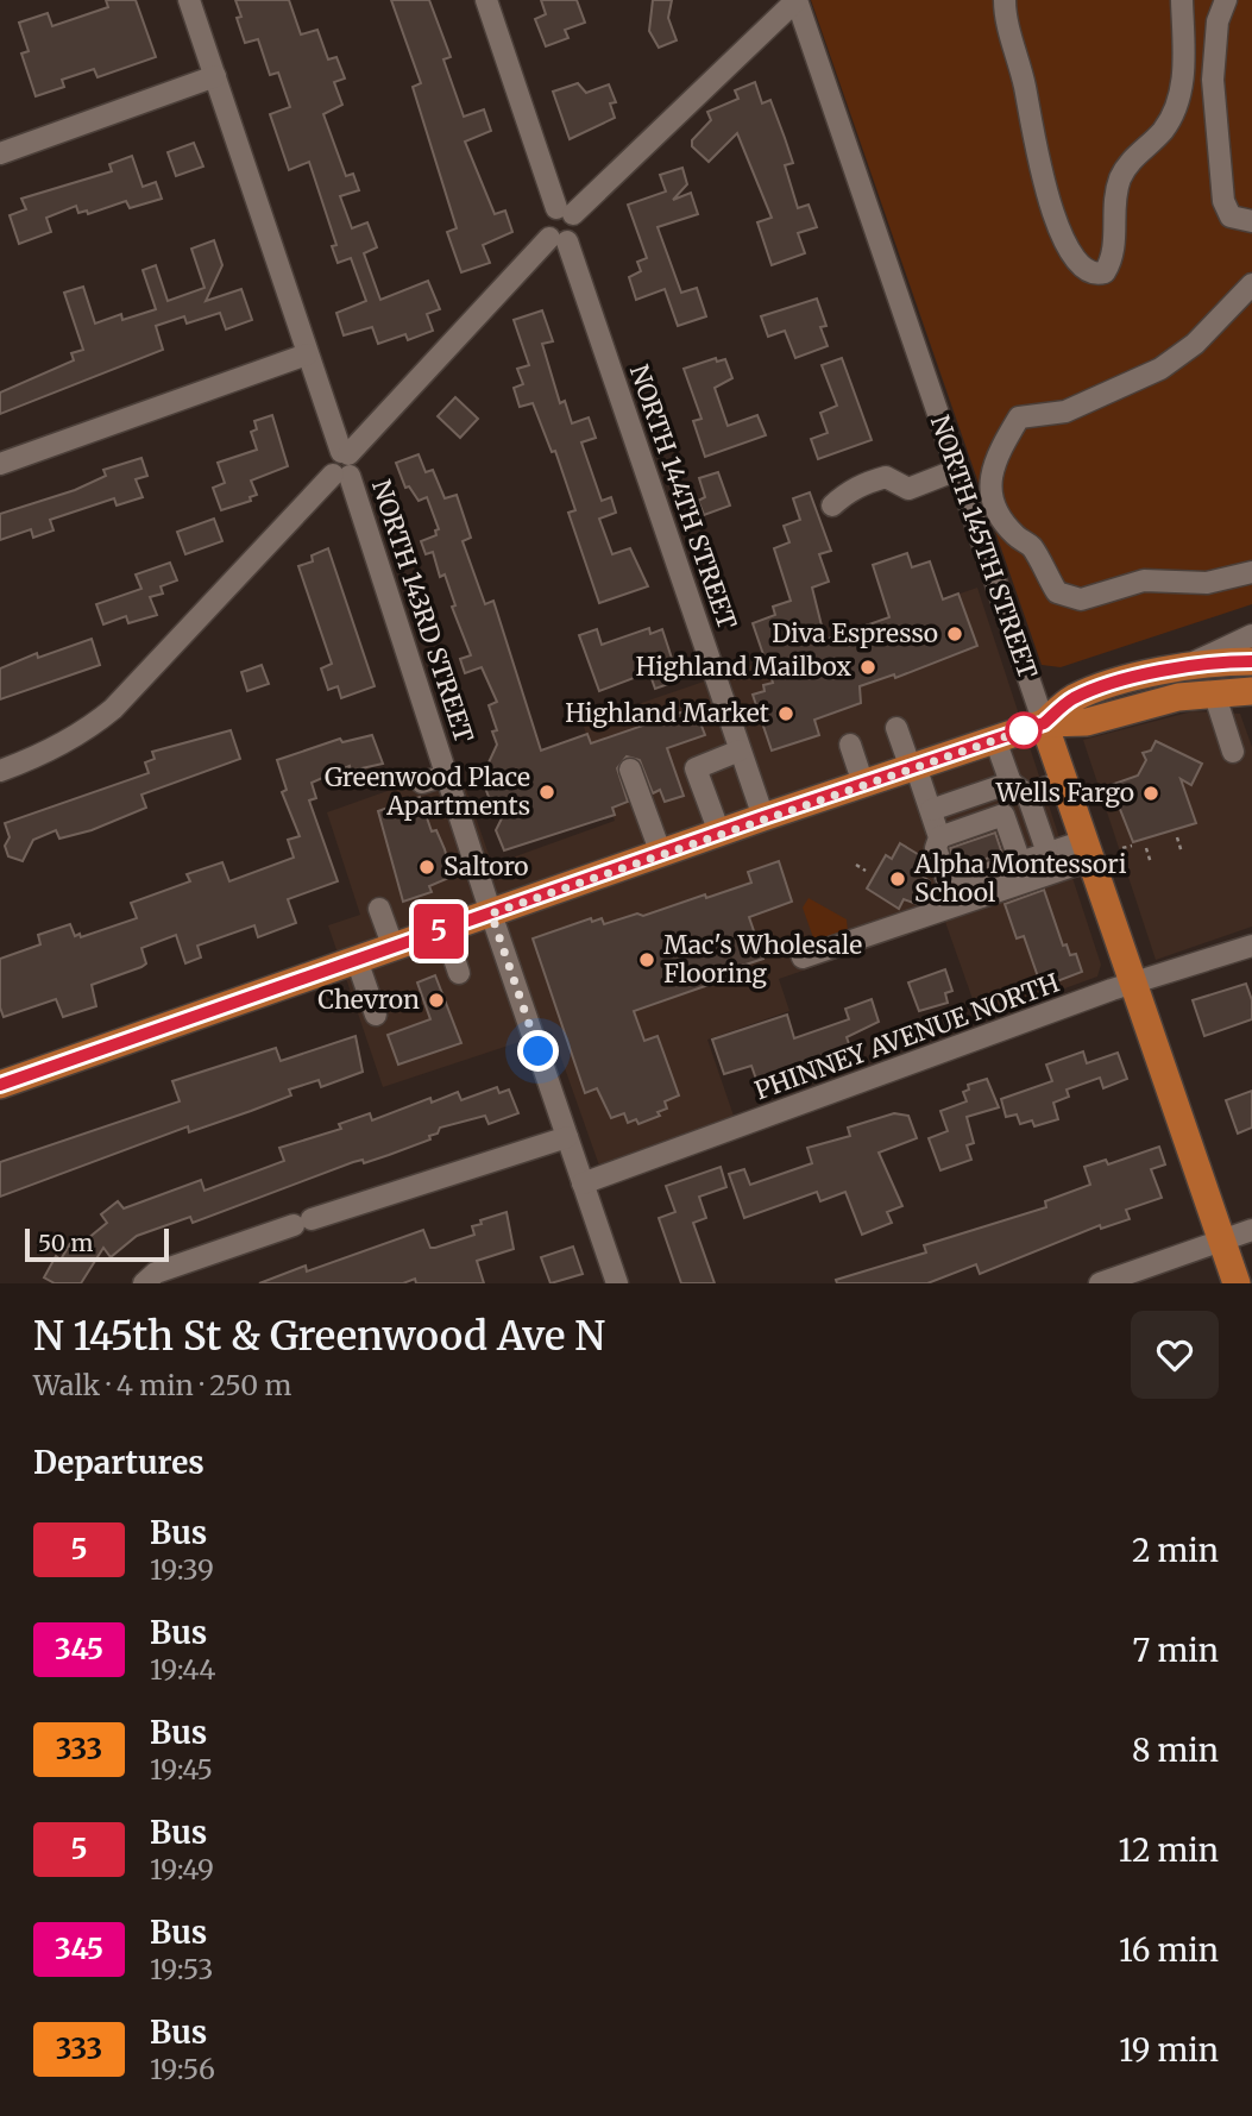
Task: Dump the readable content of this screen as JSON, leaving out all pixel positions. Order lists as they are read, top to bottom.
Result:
{
  "streets": {
    "main road": ["NORTH 145TH STREET"],
    "street": ["NORTH 144TH STREET", "NORTH 143RD STREET", "PHINNEY AVENUE NORTH"]
  },
  "crossings": [
    ["NORTH 145TH STREET", "PHINNEY AVENUE NORTH"],
    ["NORTH 143RD STREET", "PHINNEY AVENUE NORTH"]
  ],
  "places": [
    "Diva Espresso",
    "Highland Mailbox",
    "Highland Market",
    "Greenwood Place Apartments",
    "Wells Fargo",
    "Saltoro",
    "Alpha Montessori School",
    "Mac's Wholesale Flooring",
    "Chevron"
  ],
  "lines": ["bus line 5"],
  "scale_bar": "50 m",
  "page": {
    "on_map": "5",
    "scale": "50 m",
    "heading": [
      ["N 145th St & Greenwood Ave N", "Walk · 4 min · 250 m"],
      "Departures"
    ],
    "list": [
      {
        "mark": "5",
        "name": "Bus",
        "note": "19:39",
        "value": "2 min"
      },
      {
        "mark": "345",
        "name": "Bus",
        "note": "19:44",
        "value": "7 min"
      },
      {
        "mark": "333",
        "name": "Bus",
        "note": "19:45",
        "value": "8 min"
      },
      {
        "mark": "5",
        "name": "Bus",
        "note": "19:49",
        "value": "12 min"
      },
      {
        "mark": "345",
        "name": "Bus",
        "note": "19:53",
        "value": "16 min"
      },
      {
        "mark": "333",
        "name": "Bus",
        "note": "19:56",
        "value": "19 min"
      }
    ]
  }
}
